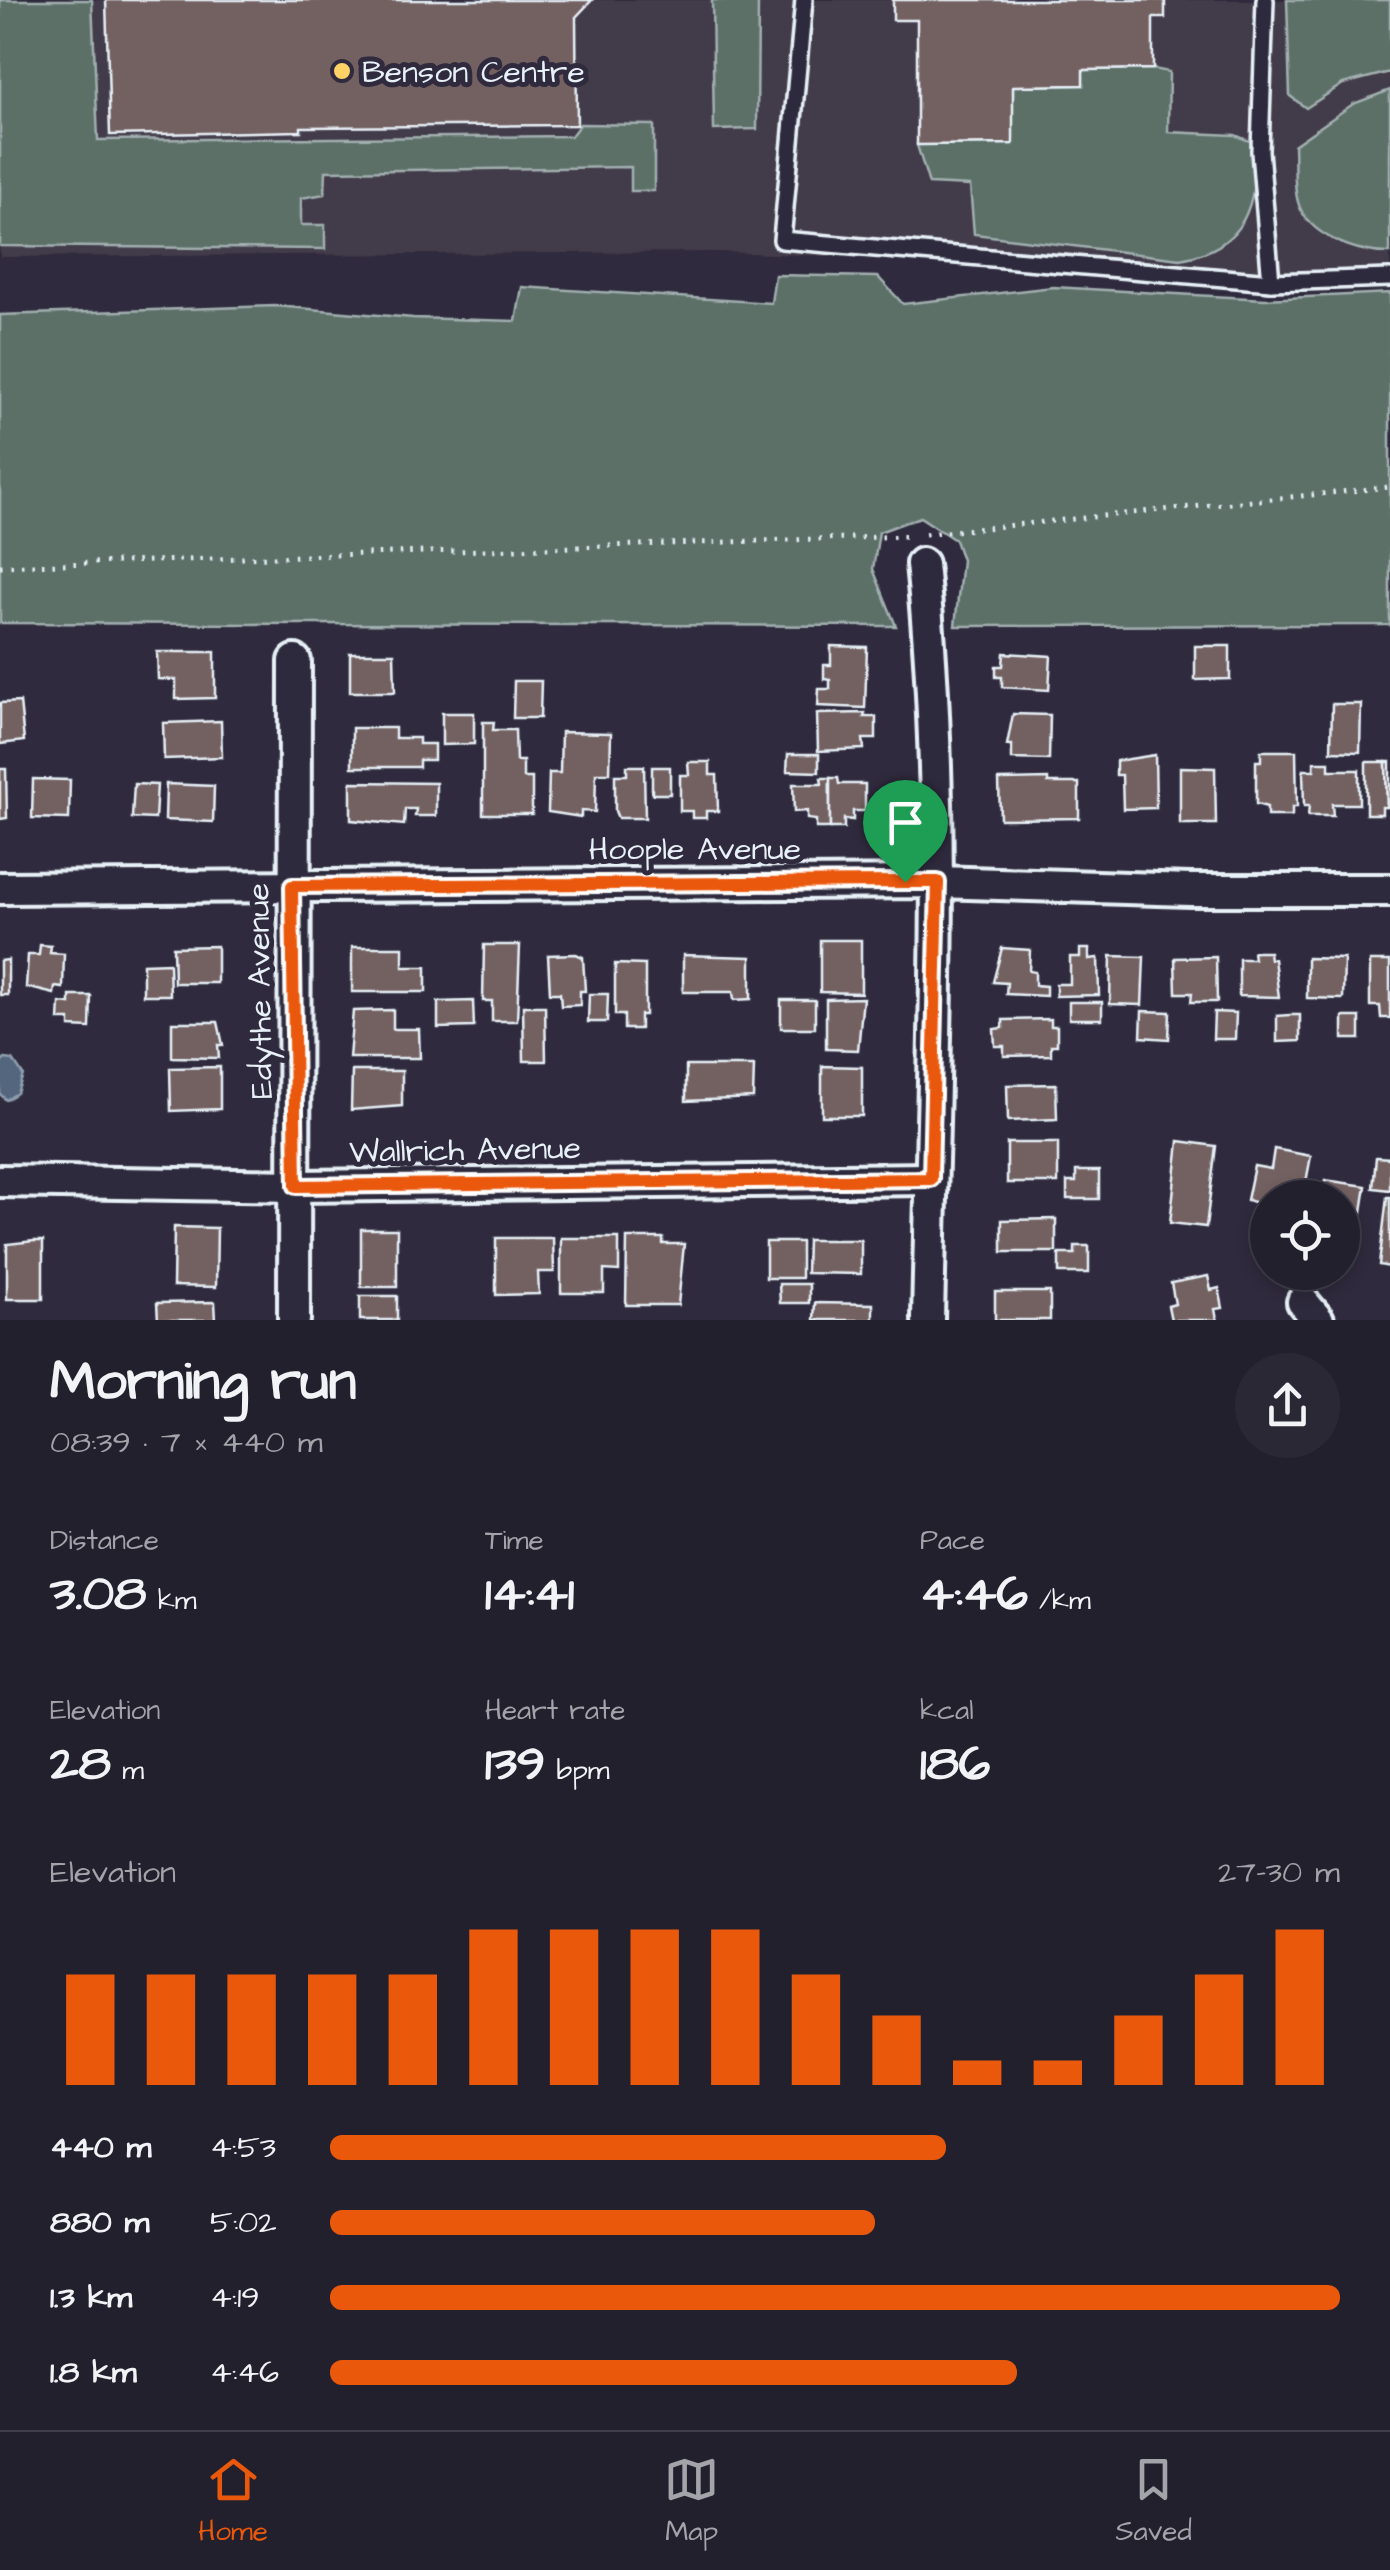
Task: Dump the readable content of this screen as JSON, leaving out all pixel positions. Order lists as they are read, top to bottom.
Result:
{
  "streets": {
    "street": ["Hoople Avenue", "Edythe Avenue", "Wallrich Avenue"]
  },
  "crossings": [
    ["Hoople Avenue", "Edythe Avenue"],
    ["Edythe Avenue", "Wallrich Avenue"]
  ],
  "places": ["Benson Centre"],
  "page": {
    "heading": ["Morning run", "08:39 · 7 × 440 m"],
    "stats": [
      ["Distance", "3.08 km"],
      ["Time", "14:41"],
      ["Pace", "4:46 /km"],
      ["Elevation", "28 m"],
      ["Heart rate", "139 bpm"],
      ["kcal", "186"]
    ],
    "chart": ["Elevation", "27–30 m"],
    "list": [
      {
        "name": "440 m",
        "note": "4:53"
      },
      {
        "name": "880 m",
        "note": "5:02"
      },
      {
        "name": "1.3 km",
        "note": "4:19"
      },
      {
        "name": "1.8 km",
        "note": "4:46"
      }
    ],
    "tabs": ["Home", "Map", "Saved"]
  }
}
